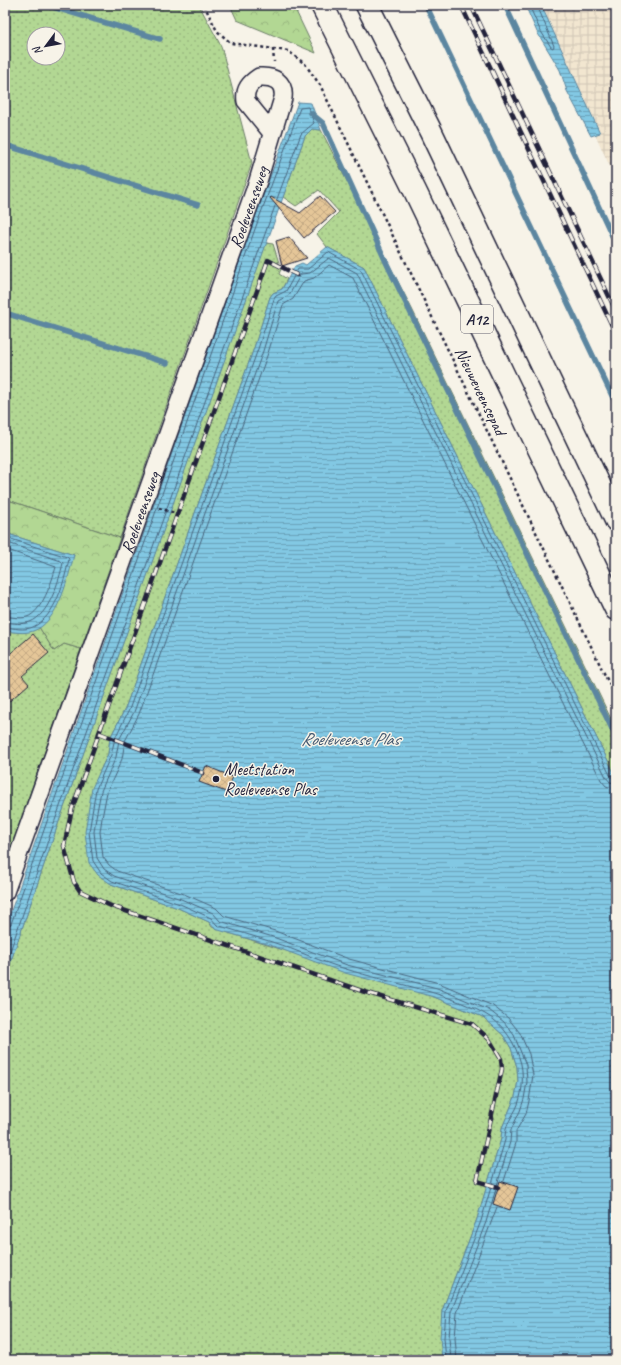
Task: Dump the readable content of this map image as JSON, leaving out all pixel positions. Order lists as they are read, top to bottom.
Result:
{
  "streets": {
    "highway": ["A12"],
    "street": ["Roeleveenseweg"],
    "path": ["Nieuweveensepad"]
  },
  "water": ["Roeleveense Plas"],
  "places": ["Meetstation Roeleveense Plas"],
  "north": "bottom left"
}
